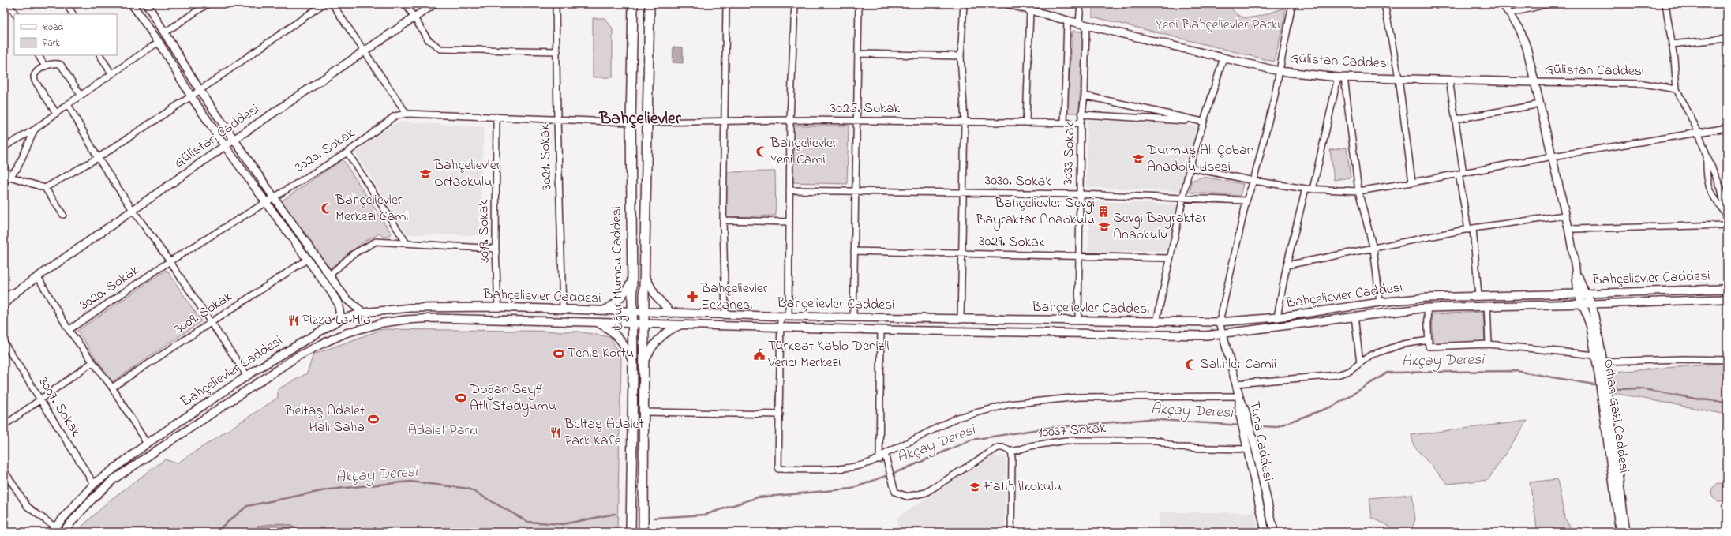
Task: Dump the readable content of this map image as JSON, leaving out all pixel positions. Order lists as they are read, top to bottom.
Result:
{
  "streets": {
    "main road": ["Uğur Mumcu Caddesi"],
    "street": [
      "Gülistan Caddesi",
      "3025. Sokak",
      "3020. Sokak",
      "3033 Sokak",
      "3021. Sokak",
      "3030. Sokak",
      "3019. Sokak",
      "3029. Sokak",
      "Bahçelievler Caddesi",
      "3009. Sokak",
      "3007. Sokak",
      "Orhan Gazi Caddesi",
      "10037 Sokak",
      "Tuna Caddesi"
    ]
  },
  "crossings": [
    ["Gülistan Caddesi", "3033 Sokak"],
    ["Gülistan Caddesi", "Bahçelievler Caddesi"],
    ["3025. Sokak", "3033 Sokak"],
    ["3025. Sokak", "Uğur Mumcu Caddesi"],
    ["3020. Sokak", "3021. Sokak"],
    ["3020. Sokak", "3019. Sokak"],
    ["3020. Sokak", "Uğur Mumcu Caddesi"],
    ["3033 Sokak", "3030. Sokak"],
    ["3033 Sokak", "3029. Sokak"],
    ["3033 Sokak", "Bahçelievler Caddesi"],
    ["3021. Sokak", "Bahçelievler Caddesi"],
    ["3019. Sokak", "Bahçelievler Caddesi"],
    ["Uğur Mumcu Caddesi", "Bahçelievler Caddesi"],
    ["Bahçelievler Caddesi", "3007. Sokak"],
    ["Bahçelievler Caddesi", "Orhan Gazi Caddesi"],
    ["Bahçelievler Caddesi", "Tuna Caddesi"],
    ["10037 Sokak", "Tuna Caddesi"]
  ],
  "districts": ["Bahçelievler"],
  "water": ["Akçay Deresi"],
  "parks": ["Yeni Bahçelievler Parkı", "Adalet Parkı"],
  "places": {
    "mosque": ["Bahçelievler Yeni Cami", "Bahçelievler Merkezi Cami", "Salihler Camii"],
    "school or university": [
      "Durmuş Ali Çoban Anadolu Lisesi",
      "Bahçelievler Ortaokulu",
      "Sevgi Bayraktar Anaokulu",
      "Fatih İlkokulu"
    ],
    "building": ["Bahçelievler Sevgi Bayraktar Anaokulu"],
    "pharmacy": ["Bahçelievler Eczanesi"],
    "restaurant": ["Pizza La Mia", "Beltaş Adalet Park Kafe"],
    "sports": ["Tenis Kortu", "Doğan Seyfi Atlı Stadyumu", "Beltaş Adalet Halı Saha"],
    "public building": ["Türksat Kablo Denizli Verici Merkezi"]
  },
  "legend": ["Road", "Park"]
}
